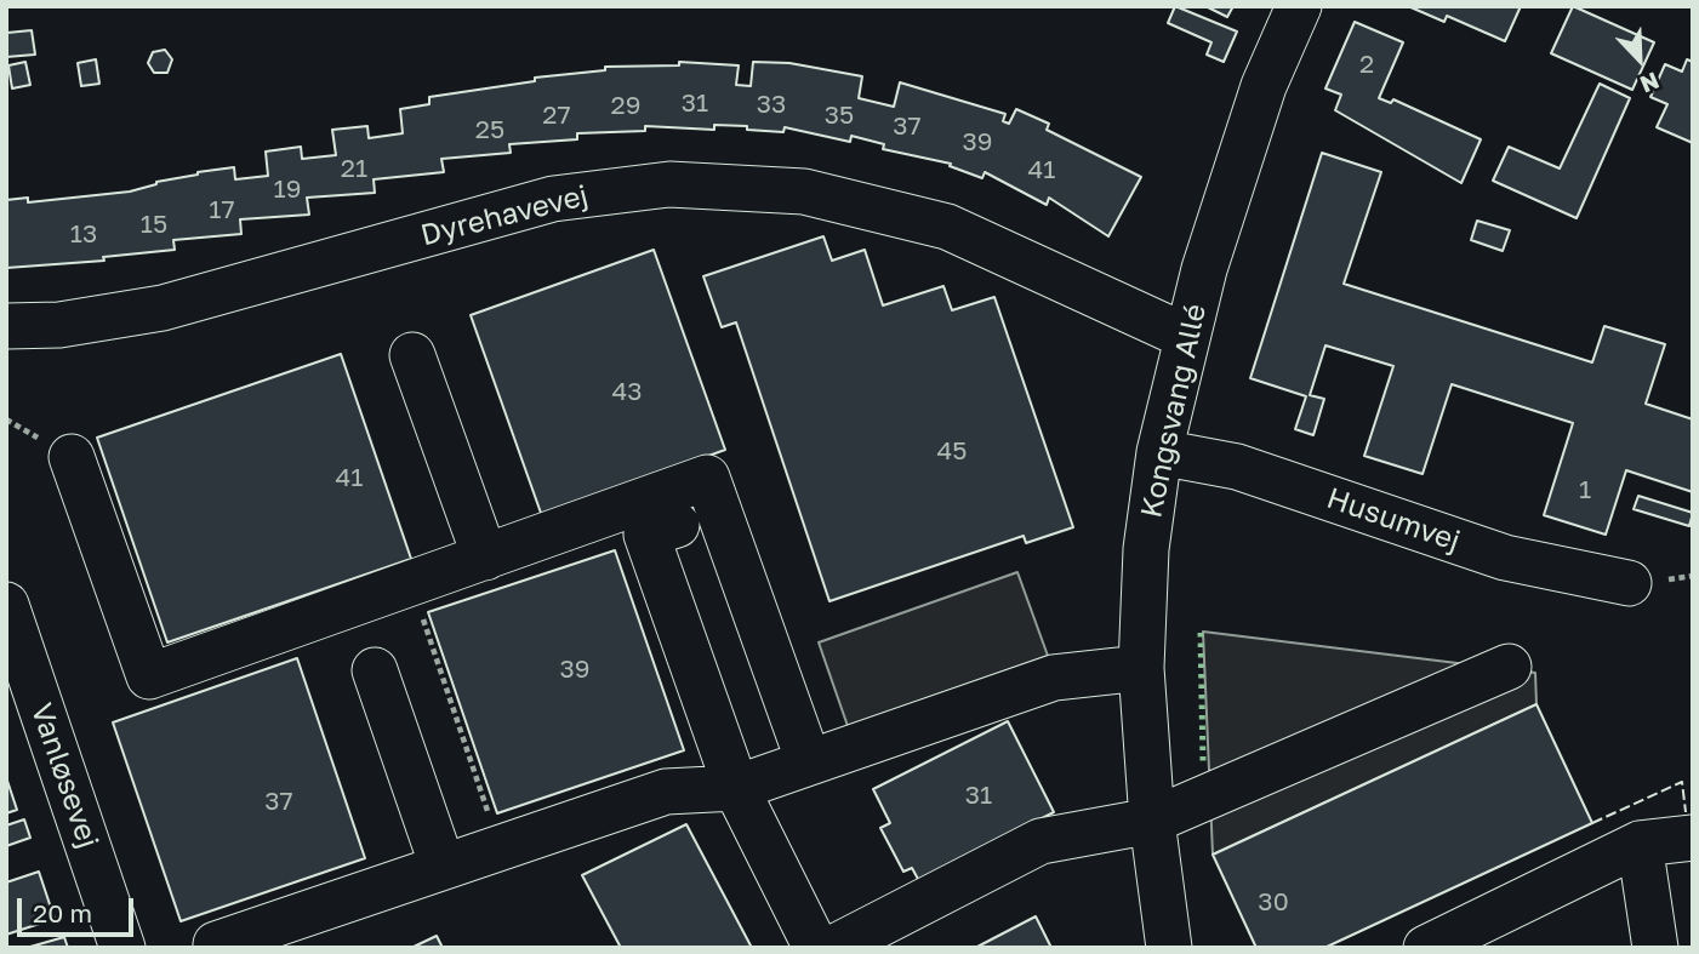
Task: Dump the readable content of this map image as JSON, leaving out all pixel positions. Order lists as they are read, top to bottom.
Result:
{
  "streets": {
    "street": [
      "Dyrehavevej",
      "Kongsvang Allé",
      "Husumvej",
      "Vanløsevej"
    ]
  },
  "crossings": [
    ["Dyrehavevej", "Kongsvang Allé"],
    ["Kongsvang Allé", "Husumvej"]
  ],
  "house_numbers": [
    "2",
    "31",
    "33",
    "29",
    "27",
    "35",
    "37",
    "25",
    "39",
    "21",
    "41",
    "19",
    "17",
    "15",
    "13",
    "43",
    "45",
    "41",
    "1",
    "39",
    "31",
    "37",
    "30"
  ],
  "scale_bar": "20 m",
  "north": "bottom right"
}
